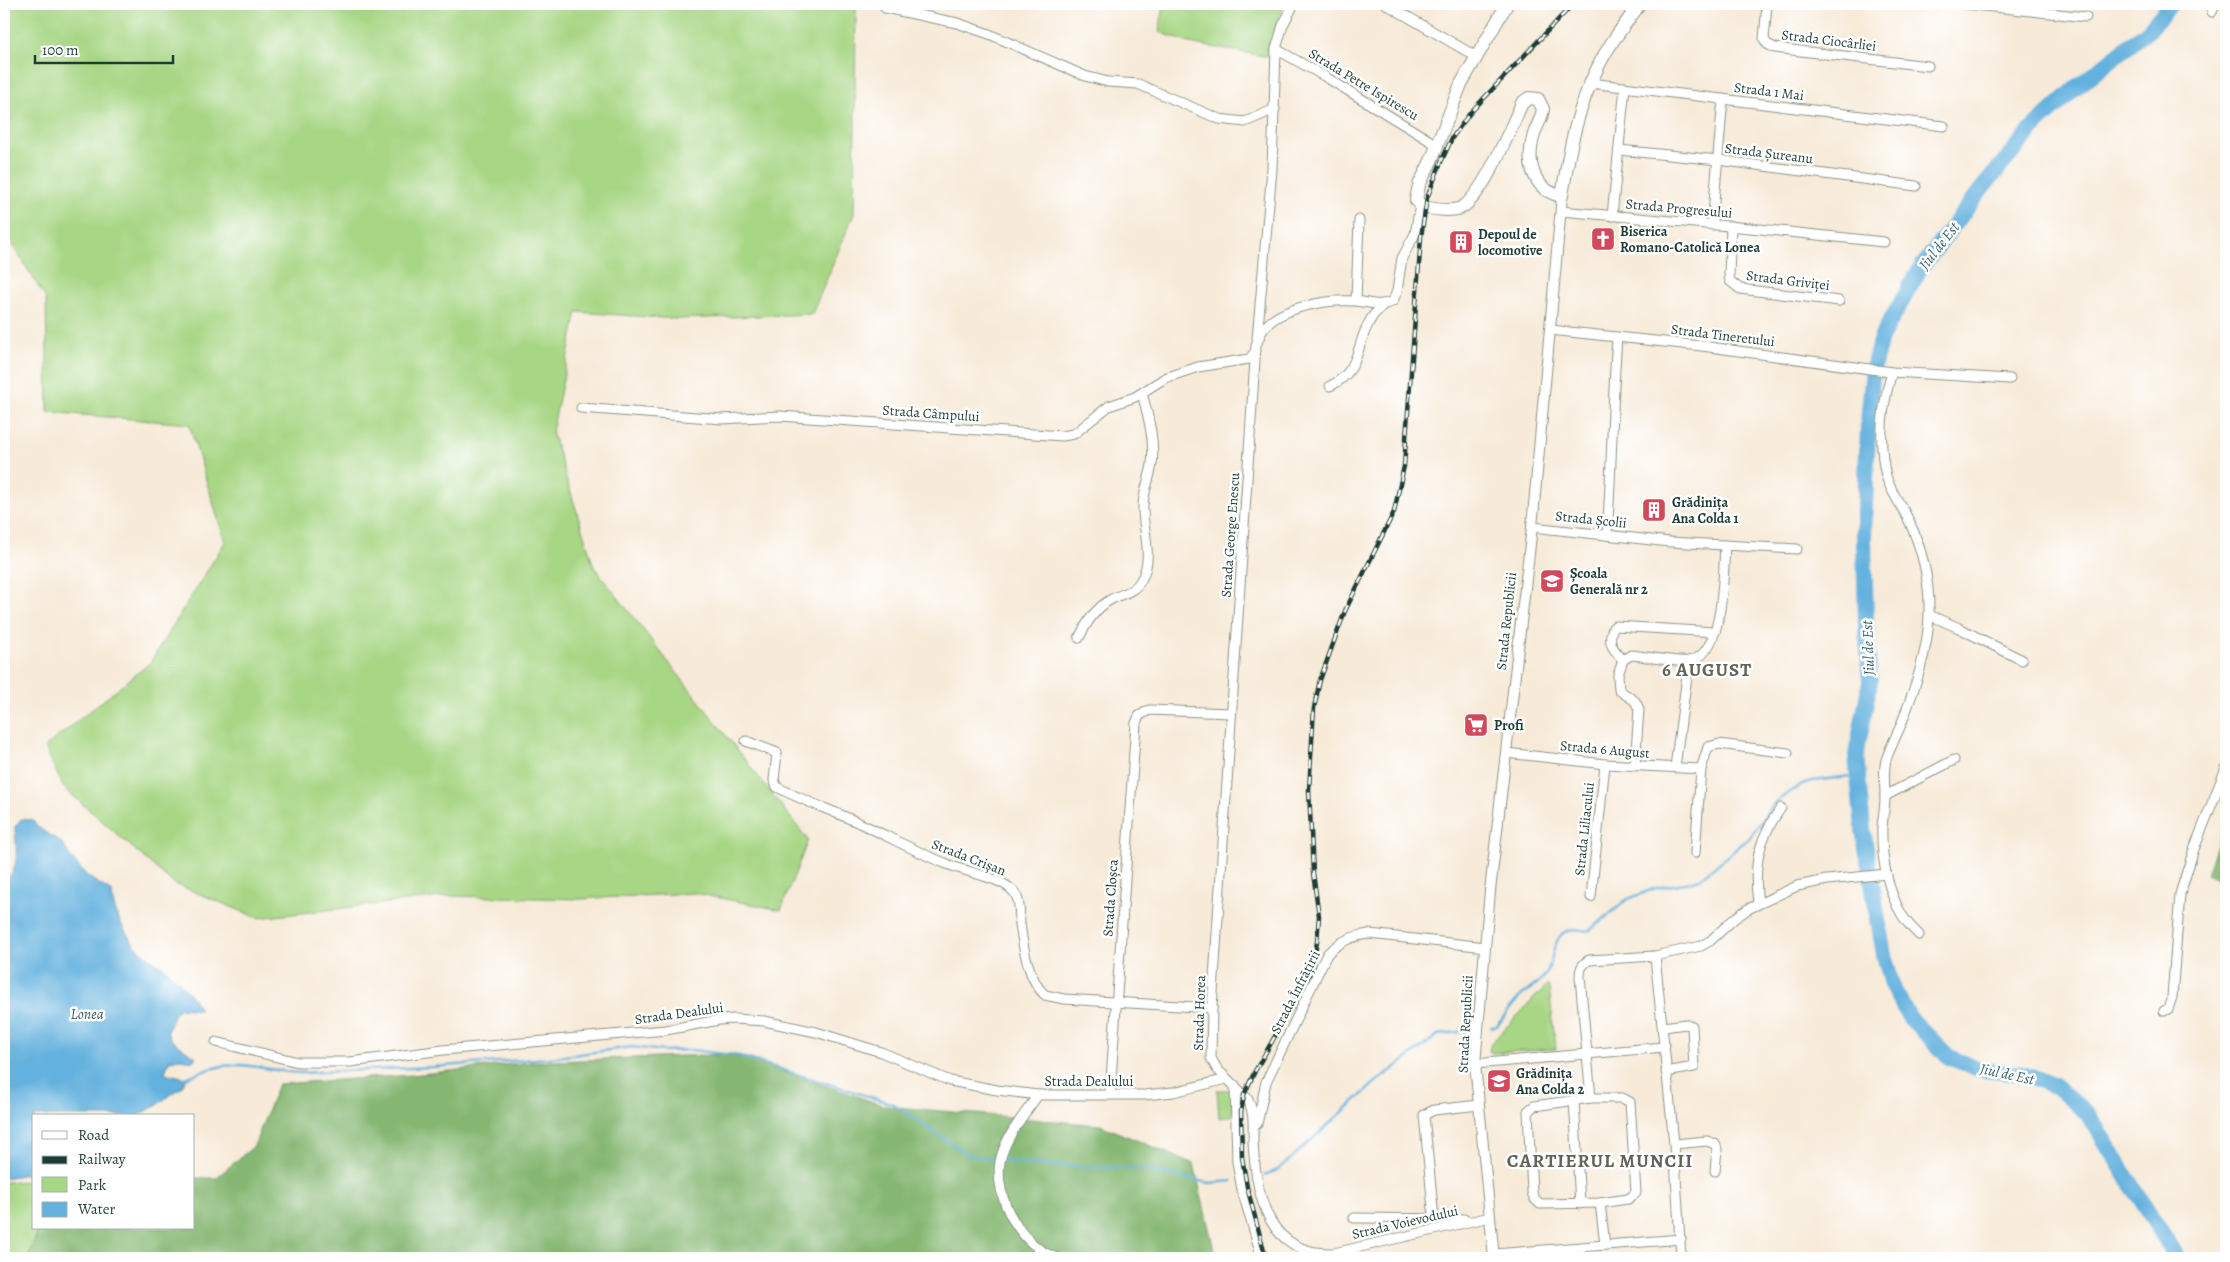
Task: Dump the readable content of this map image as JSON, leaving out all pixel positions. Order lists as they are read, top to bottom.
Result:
{
  "streets": {
    "main road": ["Strada Republicii"],
    "street": [
      "Strada Ciocârliei",
      "Strada Petre Ispirescu",
      "Strada 1 Mai",
      "Strada Șureanu",
      "Strada Progresului",
      "Strada Griviței",
      "Strada Tineretului",
      "Strada Câmpului",
      "Strada Școlii",
      "Strada George Enescu",
      "Strada 6 August",
      "Strada Liliacului",
      "Strada Crișan",
      "Strada Cloșca",
      "Strada Înfrățirii",
      "Strada Dealului",
      "Strada Horea",
      "Strada Voievodului"
    ]
  },
  "crossings": [
    ["Strada Petre Ispirescu", "Strada George Enescu"],
    ["Strada 1 Mai", "Strada Republicii"],
    ["Strada Progresului", "Strada Griviței"],
    ["Strada Progresului", "Strada Republicii"],
    ["Strada Tineretului", "Strada Republicii"],
    ["Strada Câmpului", "Strada George Enescu"],
    ["Strada Școlii", "Strada Republicii"],
    ["Strada George Enescu", "Strada Cloșca"],
    ["Strada George Enescu", "Strada Horea"],
    ["Strada Republicii", "Strada 6 August"],
    ["Strada Republicii", "Strada Înfrățirii"],
    ["Strada Republicii", "Strada Voievodului"],
    ["Strada 6 August", "Strada Liliacului"],
    ["Strada Crișan", "Strada Cloșca"],
    ["Strada Crișan", "Strada Horea"],
    ["Strada Cloșca", "Strada Dealului"],
    ["Strada Cloșca", "Strada Horea"],
    ["Strada Înfrățirii", "Strada Horea"],
    ["Strada Dealului", "Strada Horea"],
    ["Strada Horea", "Strada Voievodului"]
  ],
  "districts": ["6 AUGUST", "CARTIERUL MUNCII"],
  "water": ["Jiul de Est", "Lonea"],
  "places": {
    "church": ["Biserica Romano-Catolică Lonea"],
    "building": ["Depoul de locomotive", "Grădinița Ana Colda 1"],
    "school or university": ["Școala Generală nr 2", "Grădinița Ana Colda 2"],
    "supermarket": ["Profi"]
  },
  "legend": [
    "Road",
    "Railway",
    "Park",
    "Water"
  ],
  "scale_bar": "100 m"
}
